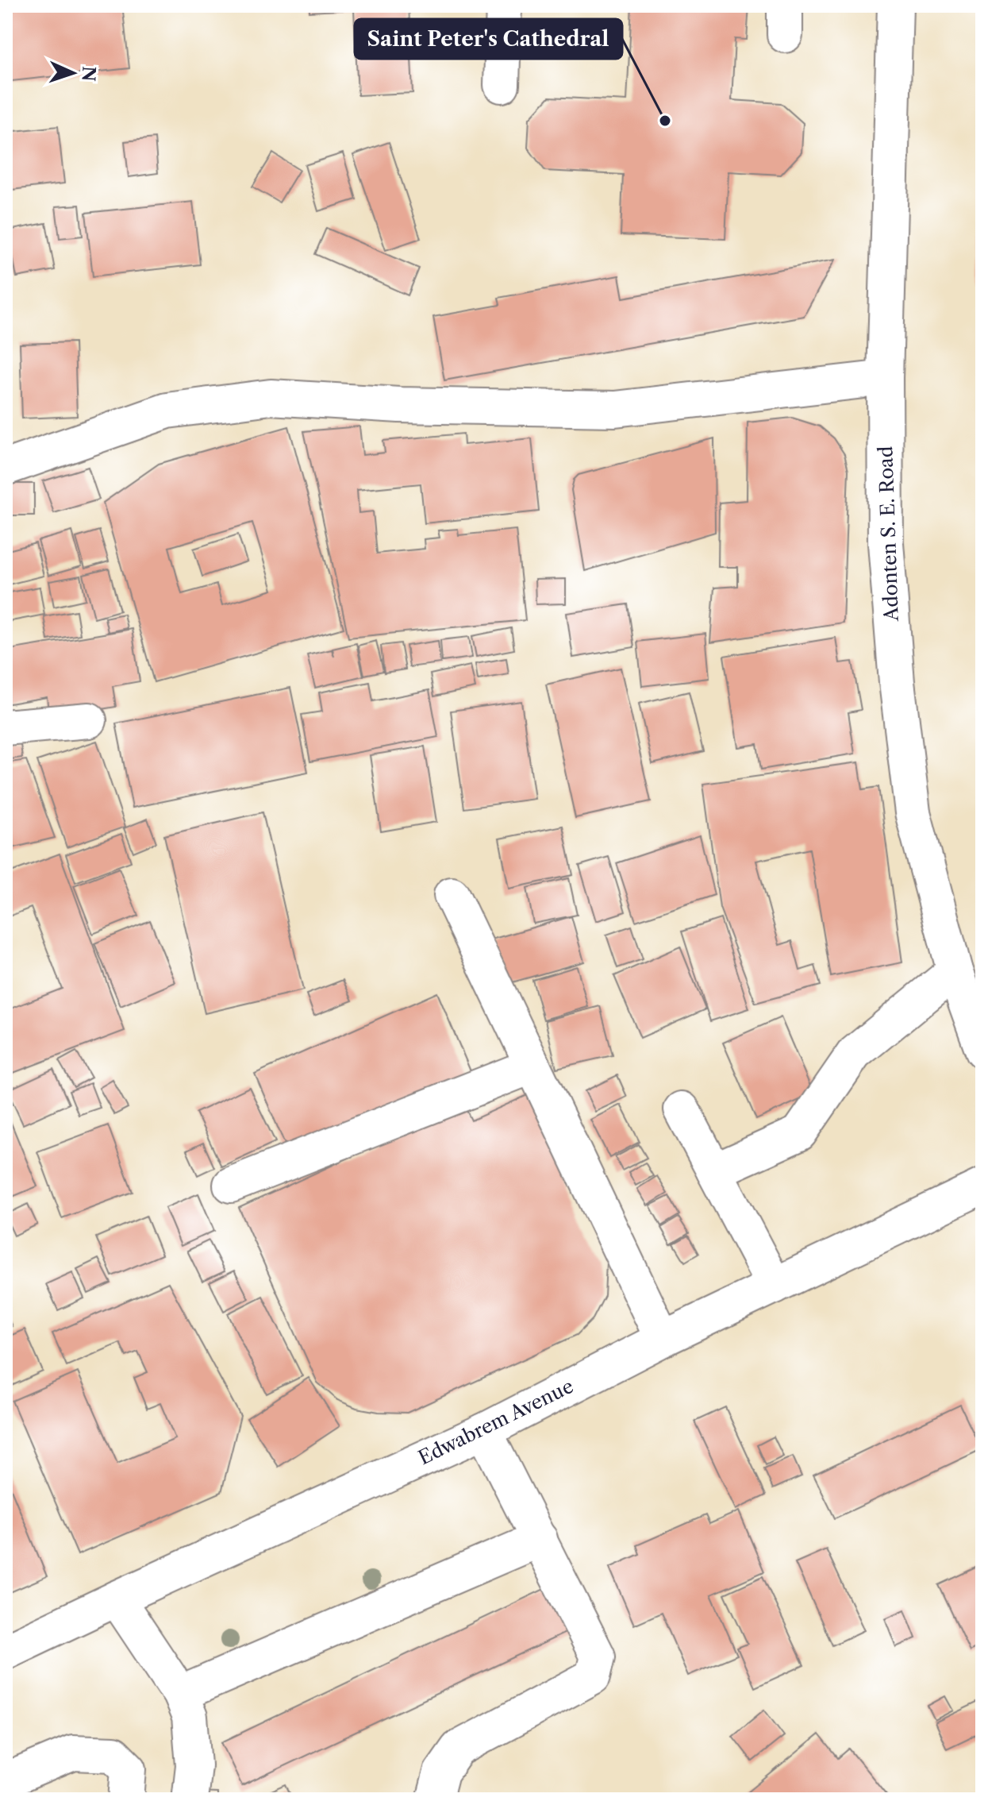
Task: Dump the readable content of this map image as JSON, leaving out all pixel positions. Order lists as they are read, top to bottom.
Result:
{
  "streets": {
    "street": ["Adonten S. E. Road", "Edwabrem Avenue"]
  },
  "places": ["Saint Peter's Cathedral"],
  "north": "right"
}
